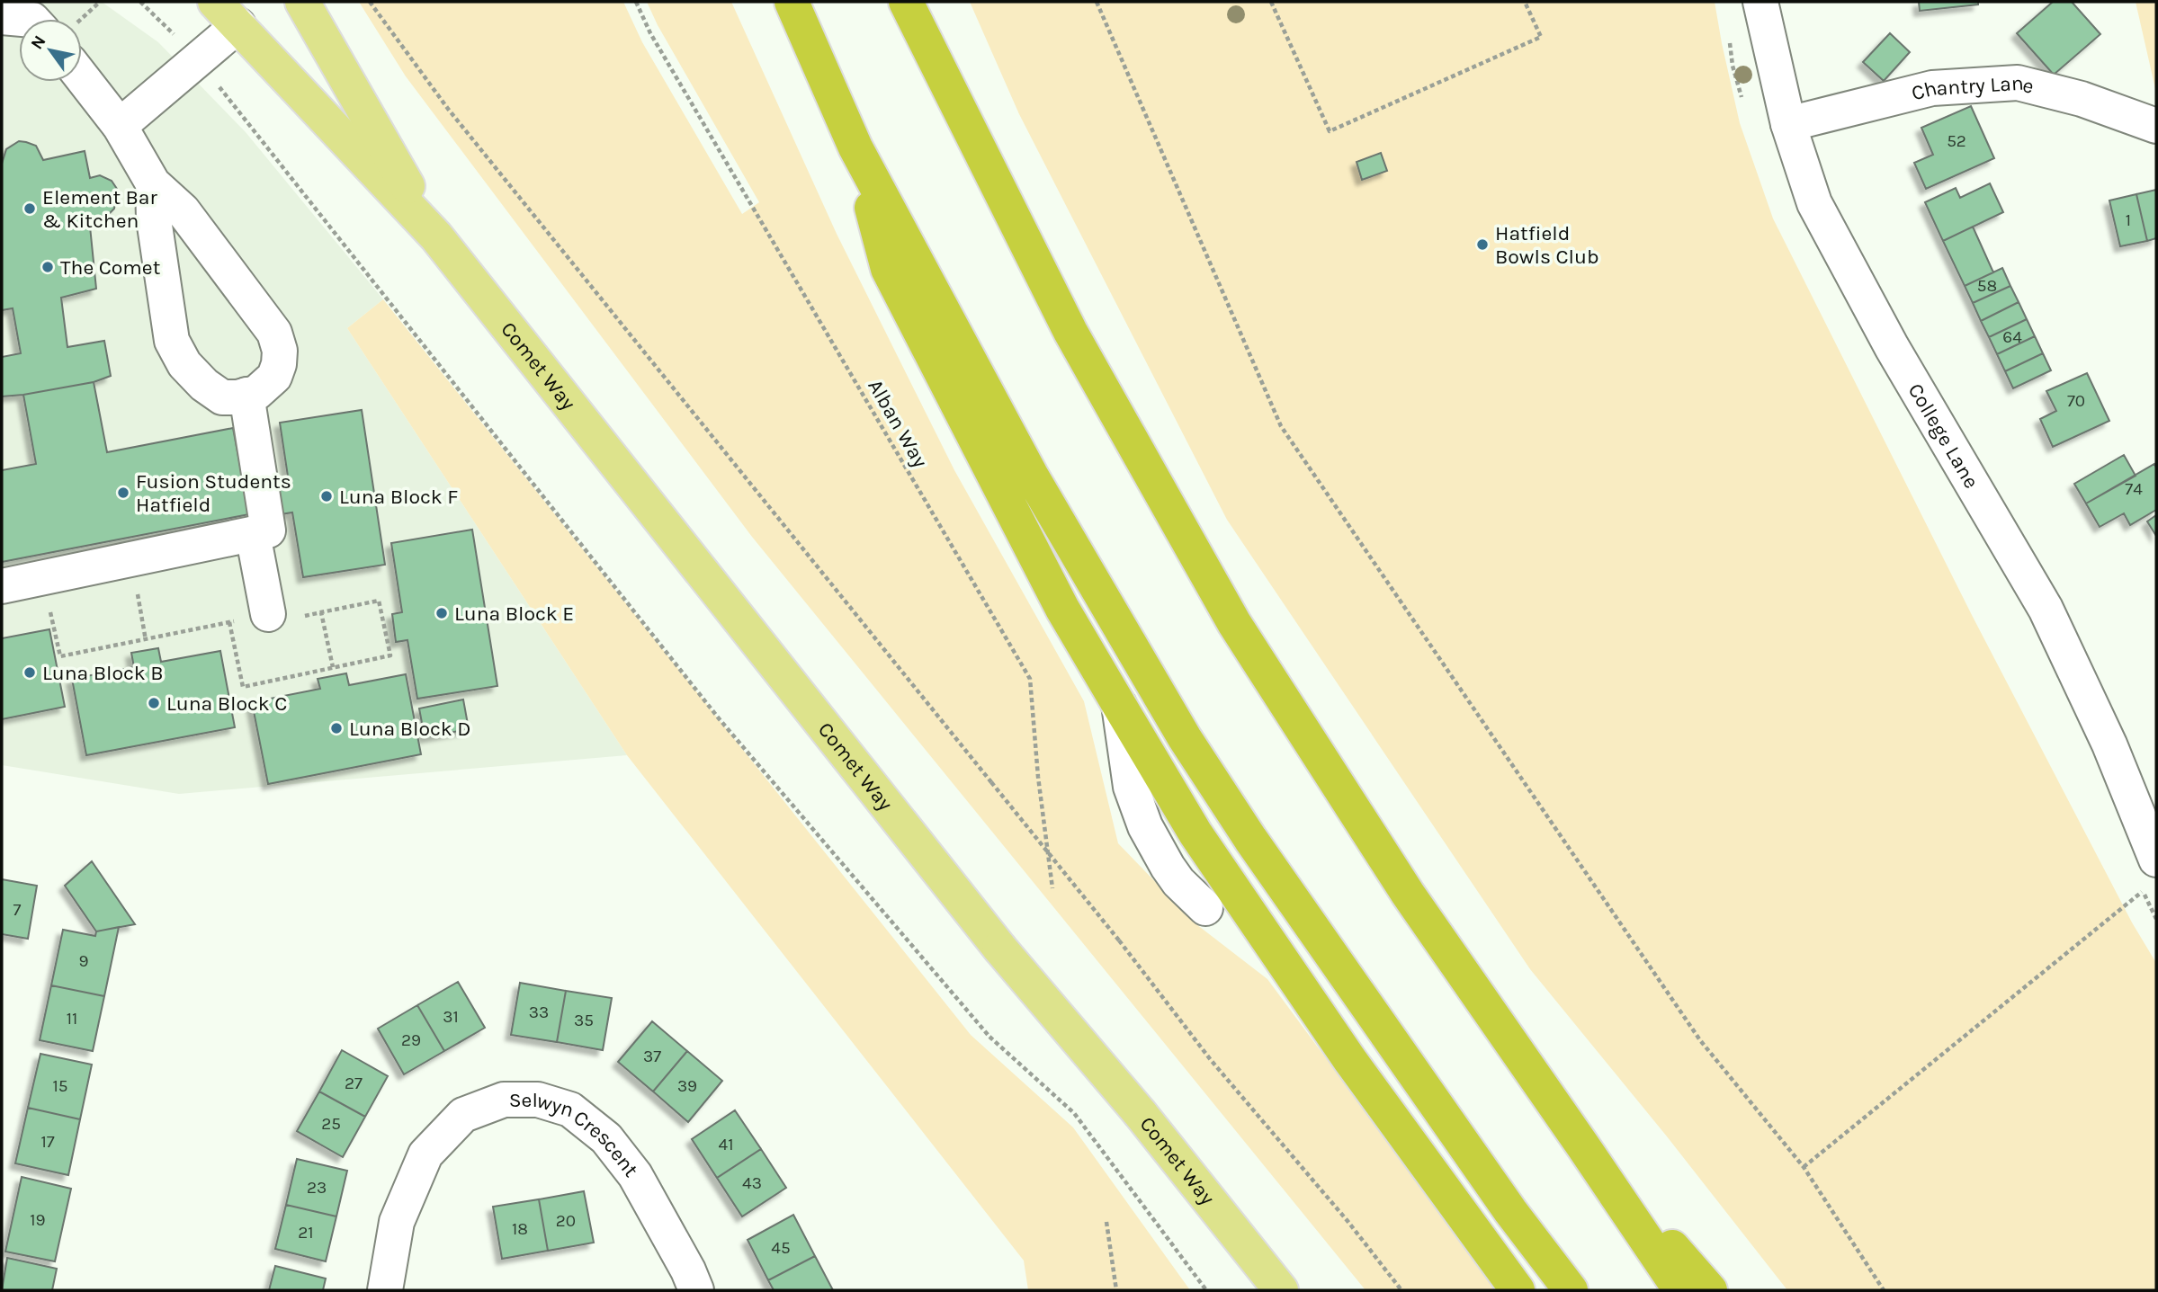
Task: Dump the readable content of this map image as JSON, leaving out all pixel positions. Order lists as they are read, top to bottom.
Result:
{
  "streets": {
    "main road": ["Comet Way"],
    "street": ["Chantry Lane", "College Lane", "Selwyn Crescent"],
    "path": ["Alban Way"]
  },
  "crossings": [
    ["Chantry Lane", "College Lane"]
  ],
  "places": [
    "Element Bar & Kitchen",
    "Hatfield Bowls Club",
    "The Comet",
    "Fusion Students Hatfield",
    "Luna Block F",
    "Luna Block E",
    "Luna Block B",
    "Luna Block C",
    "Luna Block D"
  ],
  "house_numbers": [
    "52",
    "1",
    "58",
    "64",
    "70",
    "74",
    "7",
    "9",
    "33",
    "31",
    "11",
    "35",
    "29",
    "37",
    "27",
    "15",
    "39",
    "25",
    "17",
    "41",
    "43",
    "23",
    "19",
    "20",
    "18",
    "21",
    "45"
  ],
  "north": "top left"
}
